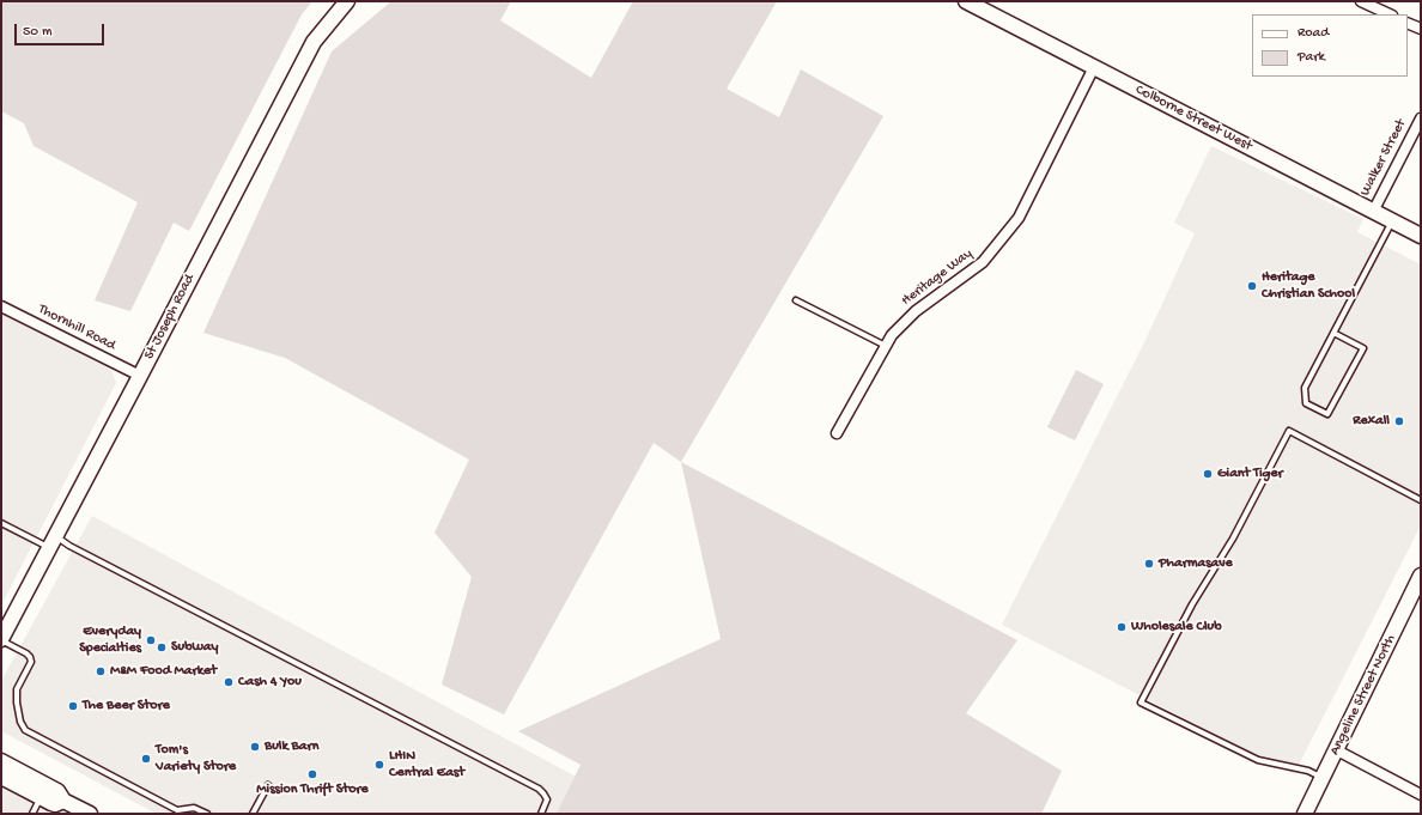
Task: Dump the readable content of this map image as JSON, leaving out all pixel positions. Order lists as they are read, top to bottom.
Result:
{
  "streets": {
    "street": [
      "Colborne Street West",
      "Walker Street",
      "Heritage Way",
      "St Joseph Road",
      "Thornhill Road",
      "Angeline Street North"
    ]
  },
  "crossings": [
    ["Colborne Street West", "Walker Street"],
    ["Colborne Street West", "Heritage Way"],
    ["St Joseph Road", "Thornhill Road"]
  ],
  "places": [
    "Heritage Christian School",
    "Rexall",
    "Giant Tiger",
    "Pharmasave",
    "Wholesale Club",
    "Everyday Specialties",
    "Subway",
    "M&M Food Market",
    "Cash 4 You",
    "The Beer Store",
    "Bulk Barn",
    "Tom's Variety Store",
    "LHIN Central East",
    "Mission Thrift Store"
  ],
  "legend": ["Road", "Park"],
  "scale_bar": "50 m"
}
